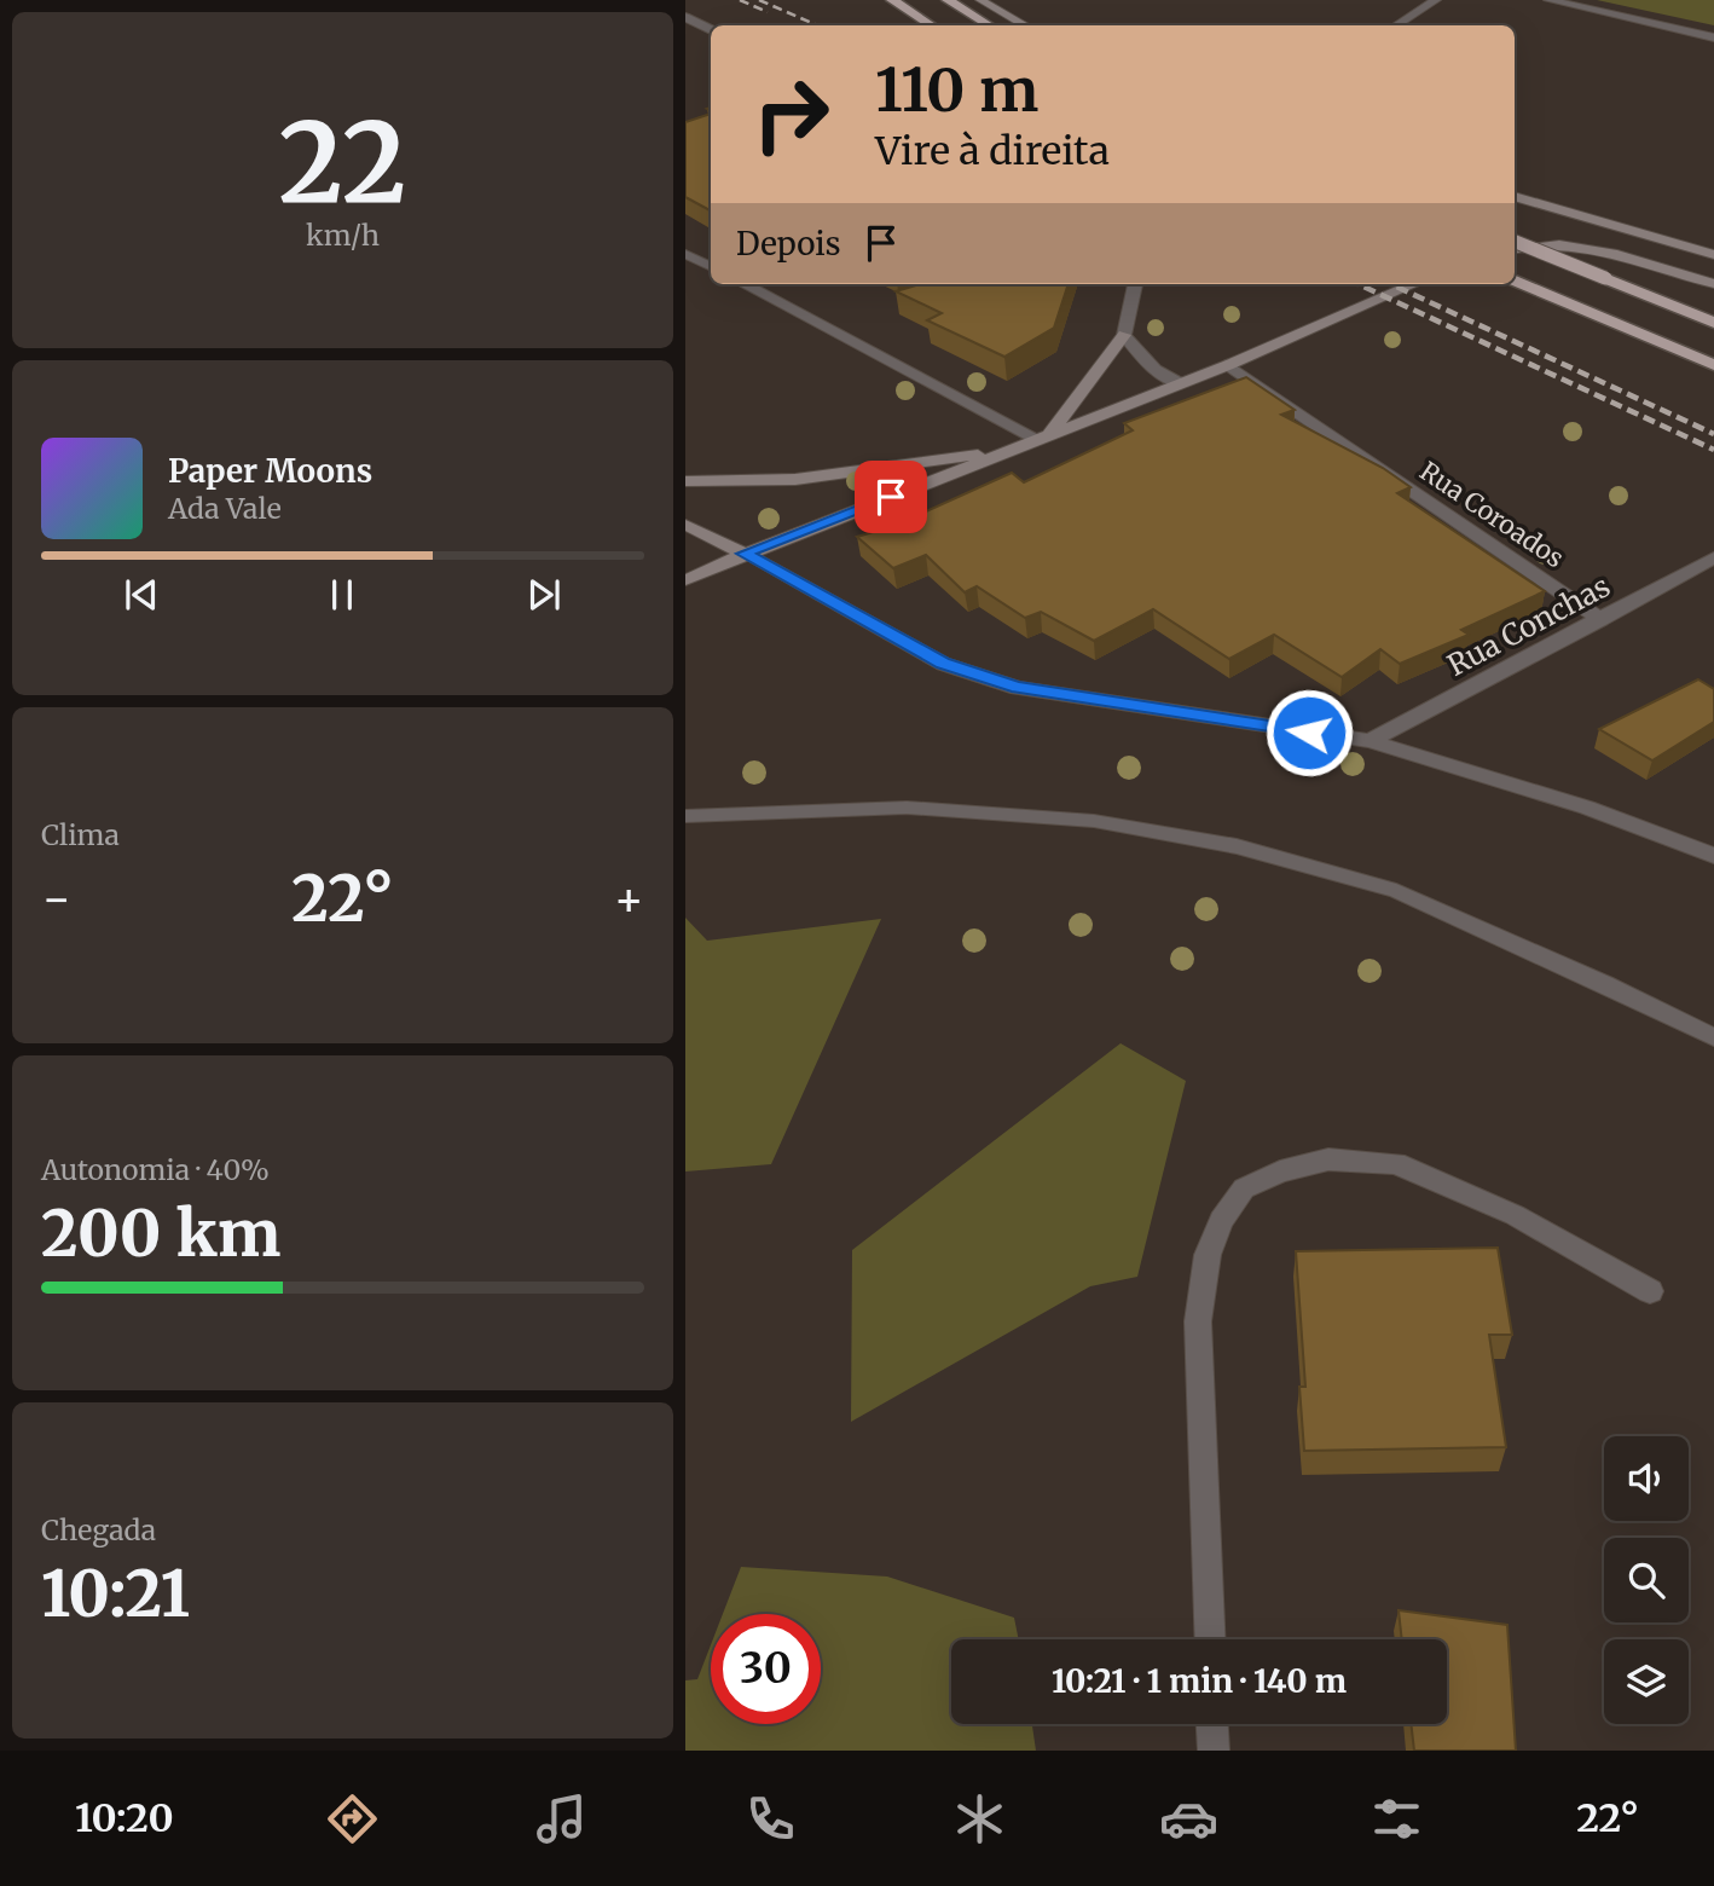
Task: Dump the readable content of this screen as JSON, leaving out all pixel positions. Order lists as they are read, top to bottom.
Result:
{
  "streets": {
    "street": ["Rua Coroados", "Rua Conchas"]
  },
  "crossings": [
    ["Rua Coroados", "Rua Conchas"]
  ],
  "page": {
    "tile": [
      ["22", "km/h"],
      "Clima",
      ["Autonomia · 40%", "200 km"],
      ["Chegada", "10:21"]
    ],
    "turn": ["110 m", "Vire à direita"],
    "then": "Depois",
    "song": ["Paper Moons", "Ada Vale"],
    "heat": ["−", "22°", "+"],
    "limit": "30",
    "trip": "10:21 · 1 min · 140 m",
    "tabs": ["10:20", "22°"]
  }
}
